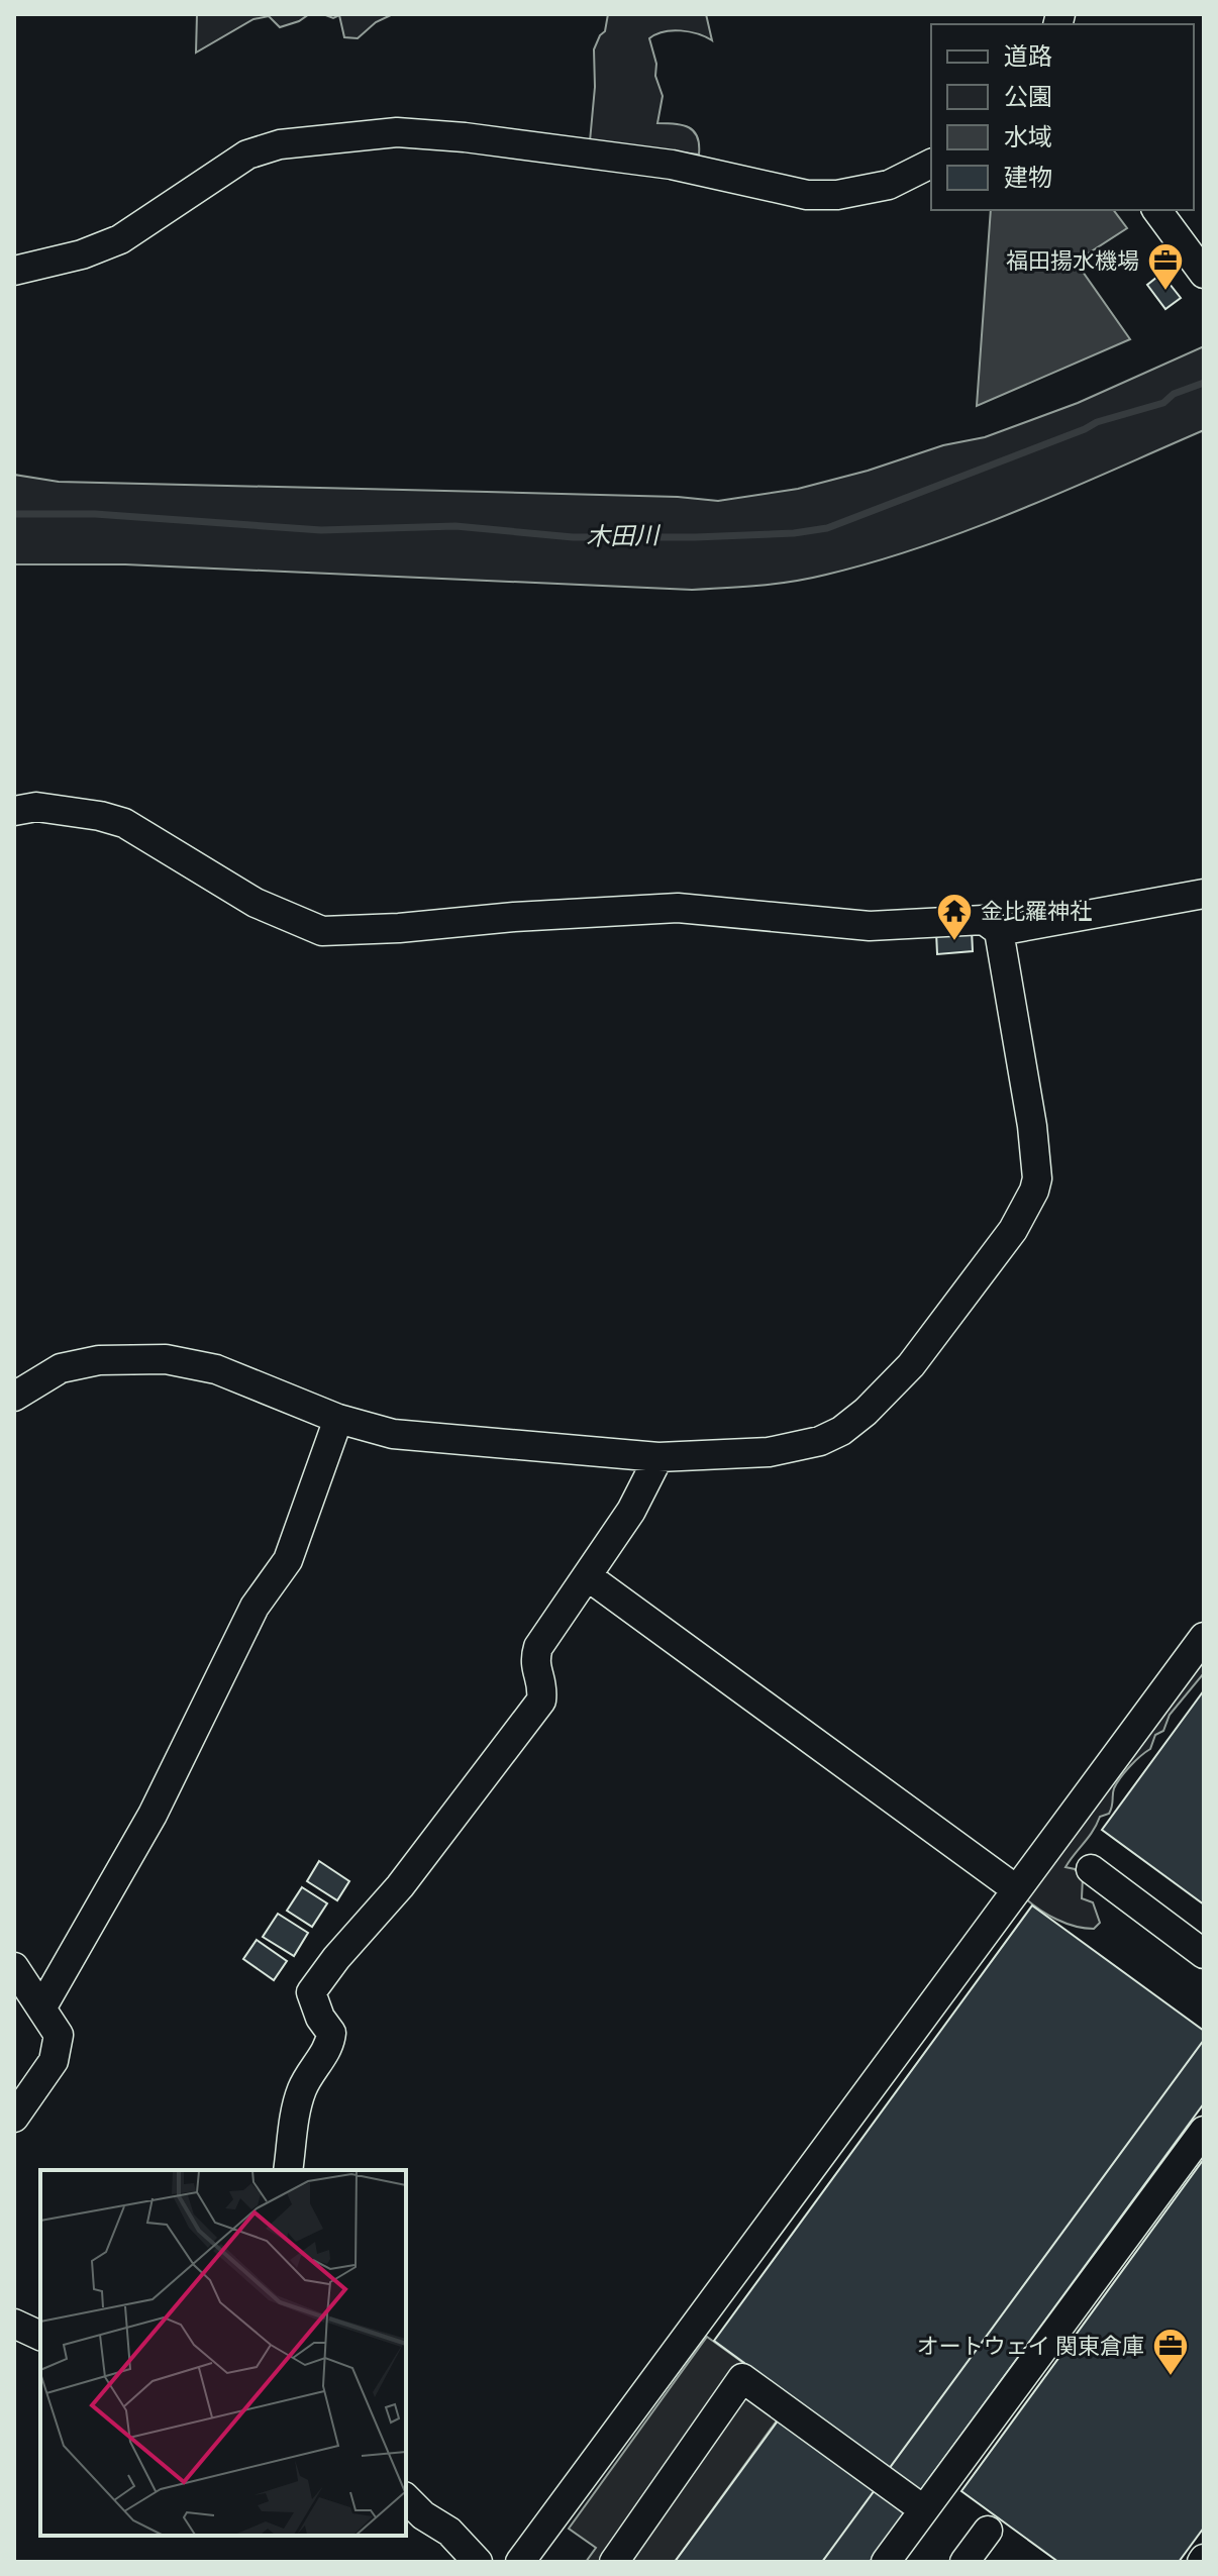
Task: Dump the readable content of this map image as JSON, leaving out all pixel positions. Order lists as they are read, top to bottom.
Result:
{
  "water": ["木田川"],
  "places": {
    "office": ["福田揚水機場", "オートウェイ 関東倉庫"],
    "temple": ["金比羅神社"]
  },
  "legend": [
    "道路",
    "公園",
    "水域",
    "建物"
  ]
}
